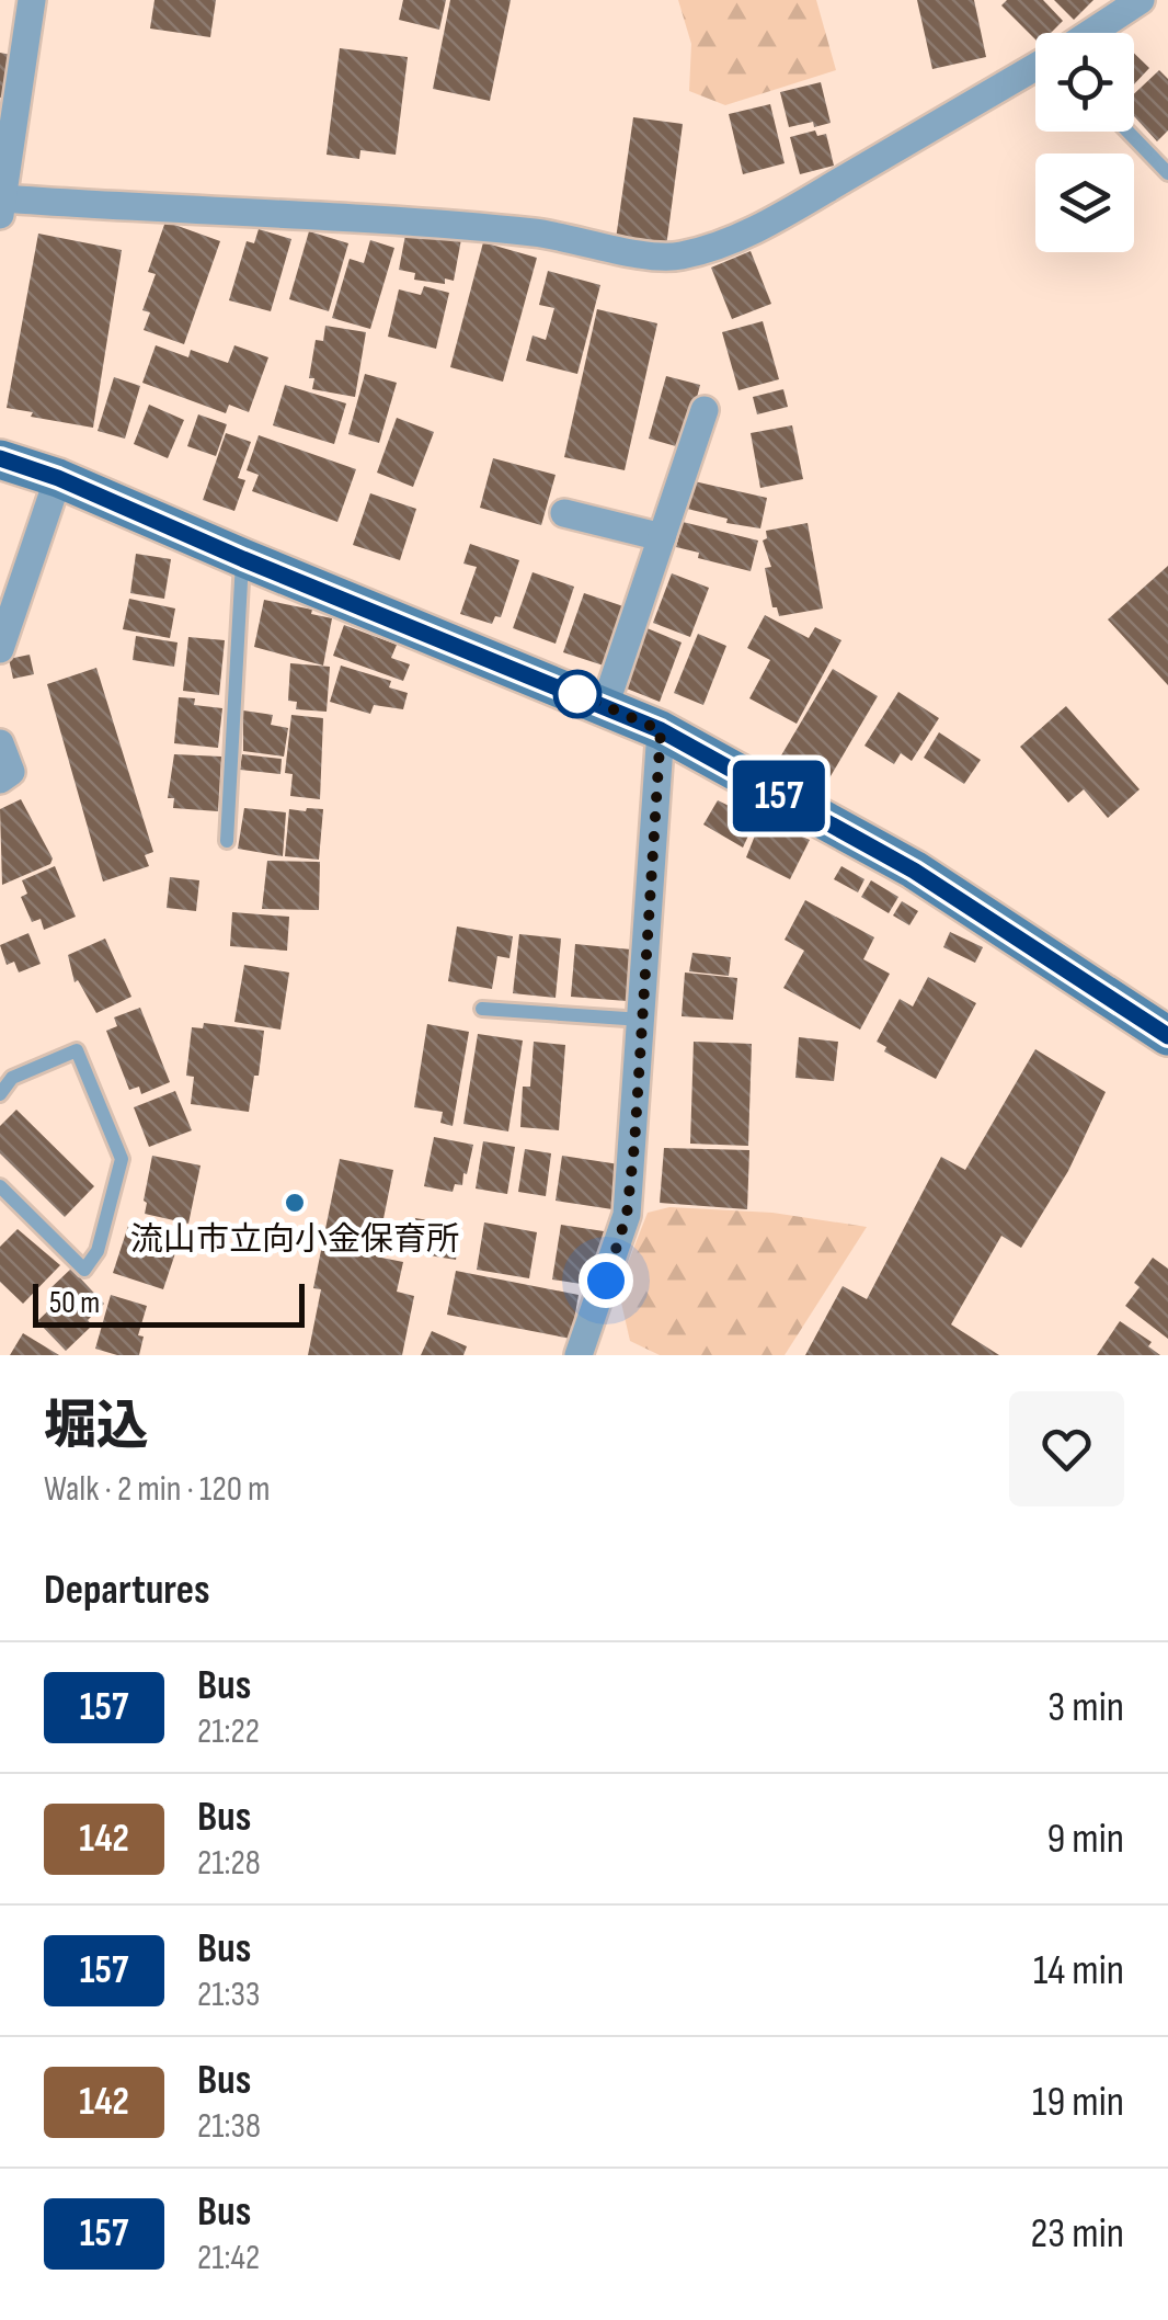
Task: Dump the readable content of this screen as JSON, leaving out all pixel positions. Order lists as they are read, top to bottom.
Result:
{
  "places": ["流山市立向小金保育所"],
  "lines": ["bus line 157"],
  "scale_bar": "50 m",
  "page": {
    "on_map": "157",
    "scale": "50 m",
    "heading": [
      ["堀込", "Walk · 2 min · 120 m"],
      "Departures"
    ],
    "list": [
      {
        "mark": "157",
        "name": "Bus",
        "note": "21:22",
        "value": "3 min"
      },
      {
        "mark": "142",
        "name": "Bus",
        "note": "21:28",
        "value": "9 min"
      },
      {
        "mark": "157",
        "name": "Bus",
        "note": "21:33",
        "value": "14 min"
      },
      {
        "mark": "142",
        "name": "Bus",
        "note": "21:38",
        "value": "19 min"
      },
      {
        "mark": "157",
        "name": "Bus",
        "note": "21:42",
        "value": "23 min"
      }
    ]
  }
}
